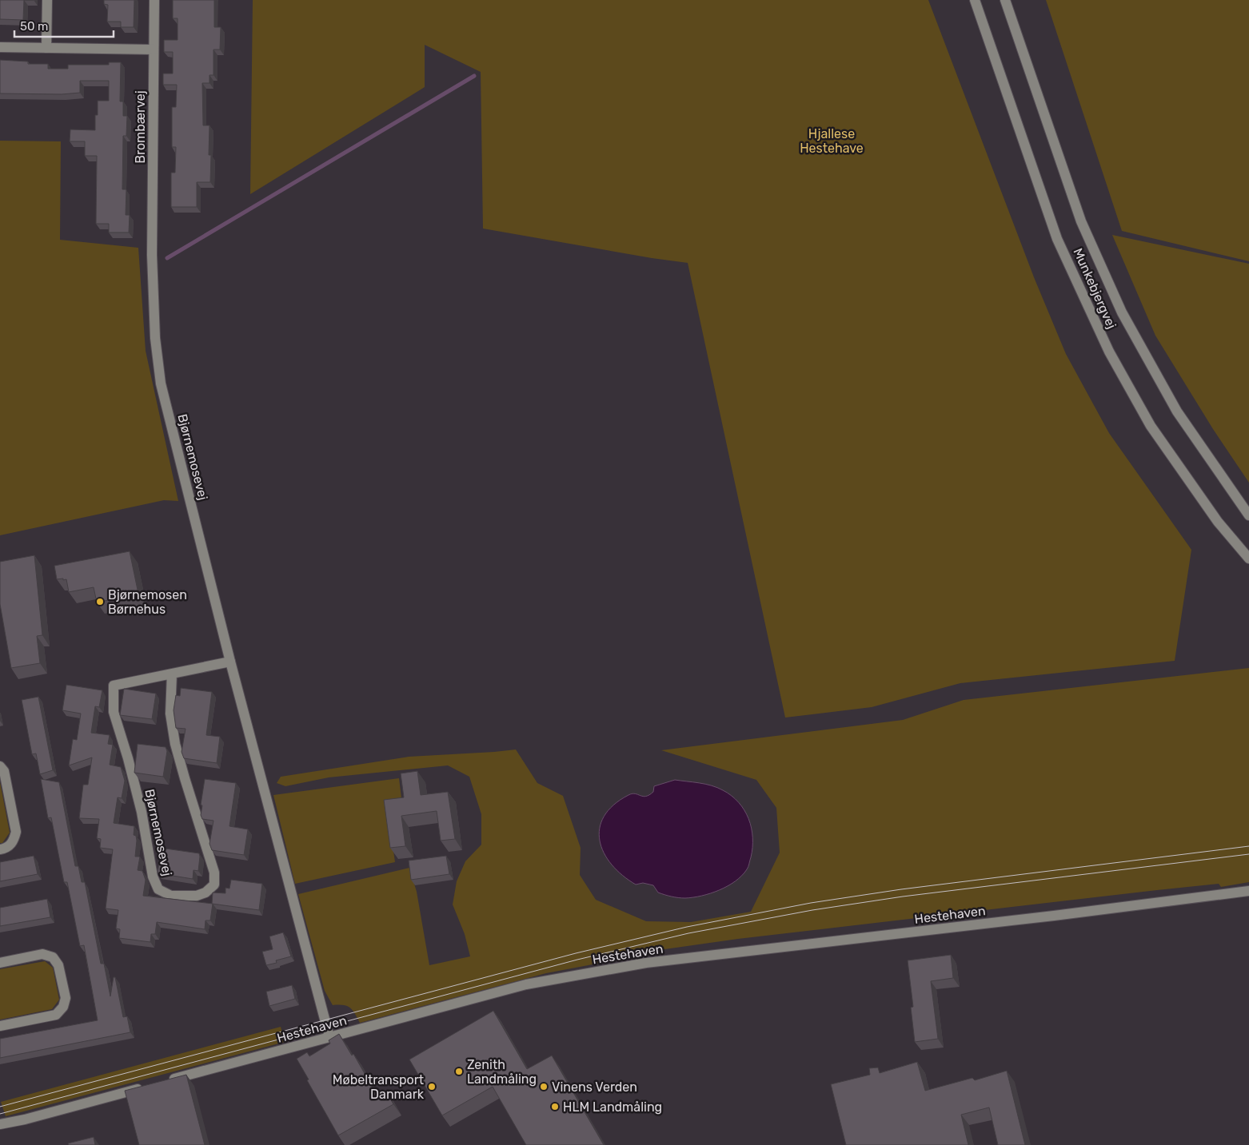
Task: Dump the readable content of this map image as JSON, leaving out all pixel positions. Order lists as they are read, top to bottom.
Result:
{
  "streets": {
    "street": [
      "Brombærvej",
      "Munkebjergvej",
      "Bjørnemosevej",
      "Hestehaven"
    ]
  },
  "crossings": [
    ["Brombærvej", "Bjørnemosevej"],
    ["Bjørnemosevej", "Hestehaven"]
  ],
  "parks": ["Hjallese Hestehave"],
  "places": [
    "Bjørnemosen Børnehus",
    "Zenith Landmåling",
    "Møbeltransport Danmark",
    "Vinens Verden",
    "HLM Landmåling"
  ],
  "scale_bar": "50 m"
}
